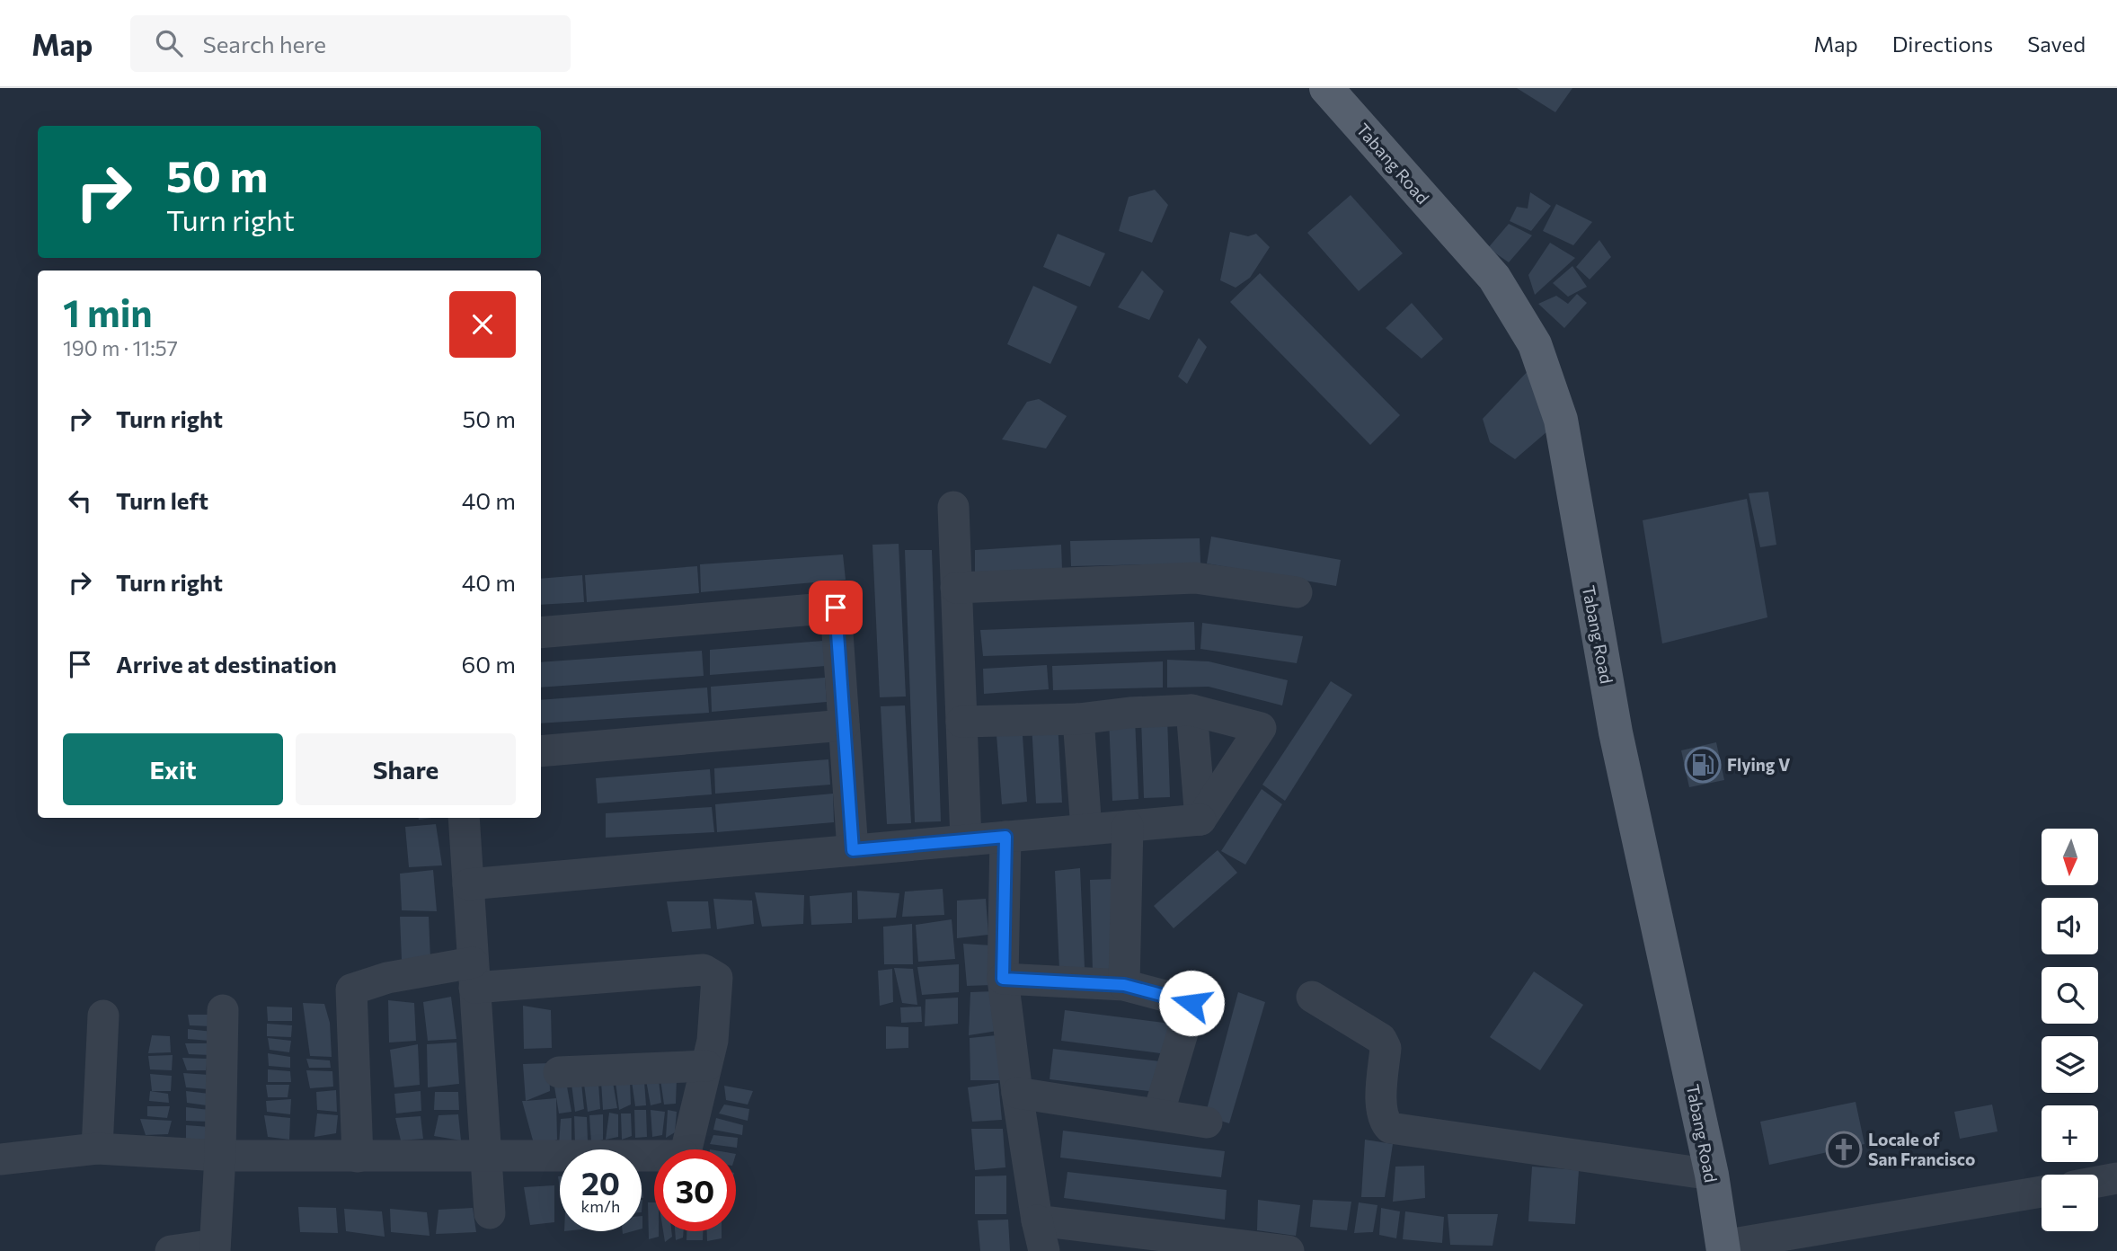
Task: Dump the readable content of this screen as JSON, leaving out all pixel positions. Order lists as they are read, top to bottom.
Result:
{
  "streets": {
    "main road": ["Tabang Road"]
  },
  "places": {
    "fuel station": ["Flying V"],
    "church": ["Locale of San Francisco"]
  },
  "north": "bottom",
  "page": {
    "header": "Map",
    "search": "Search here",
    "nav": ["Map", "Directions", "Saved"],
    "turn": ["50 m", "Turn right"],
    "heading": ["1 min", "190 m · 11:57"],
    "list": [
      {
        "name": "Turn right",
        "value": "50 m"
      },
      {
        "name": "Turn left",
        "value": "40 m"
      },
      {
        "name": "Turn right",
        "value": "40 m"
      },
      {
        "name": "Arrive at destination",
        "value": "60 m"
      }
    ],
    "buttons": ["Exit", "Share"],
    "map_buttons": ["+", "−"],
    "speed": "20 km/h",
    "limit": "30"
  }
}
